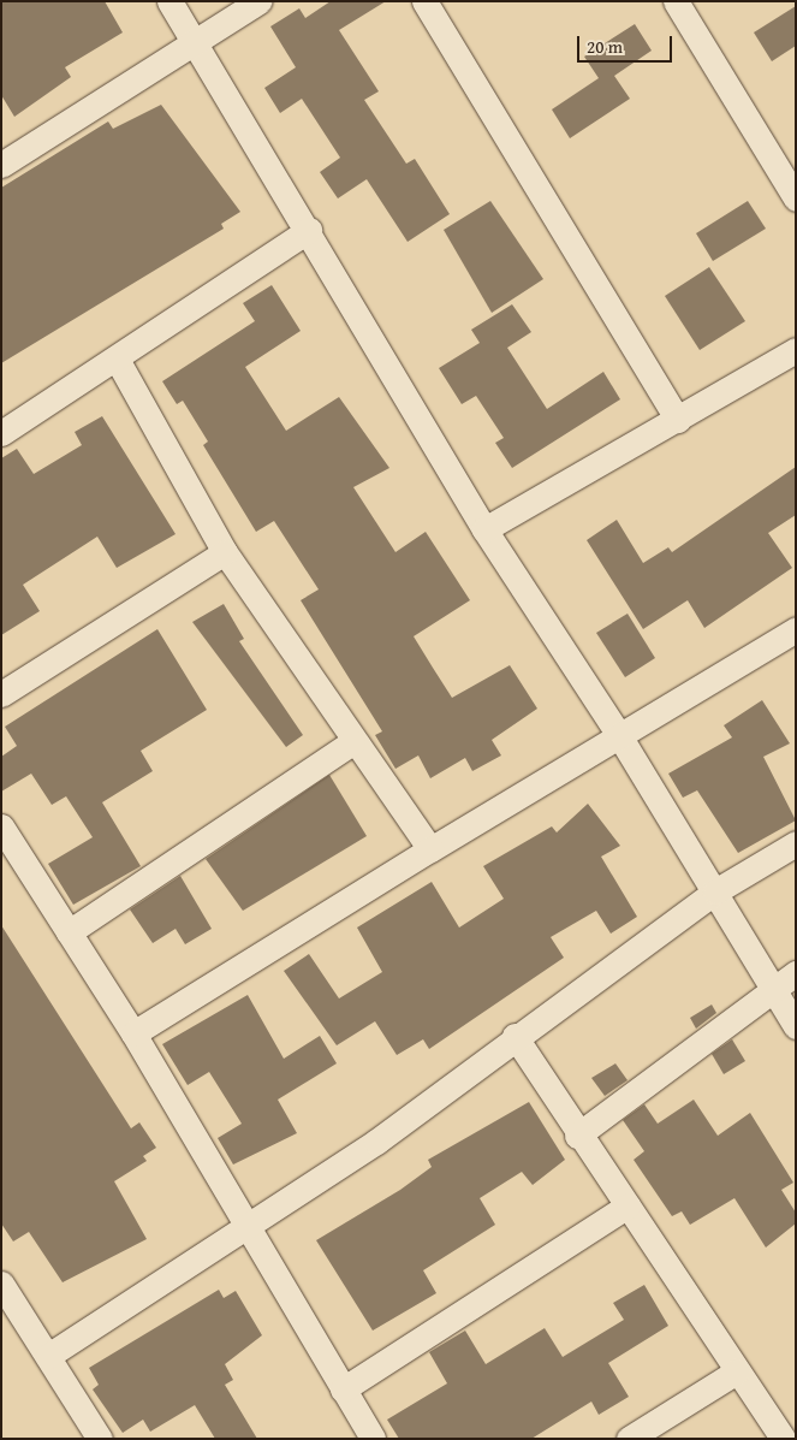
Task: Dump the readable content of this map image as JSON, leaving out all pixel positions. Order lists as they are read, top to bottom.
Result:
{
  "scale_bar": "20 m"
}
